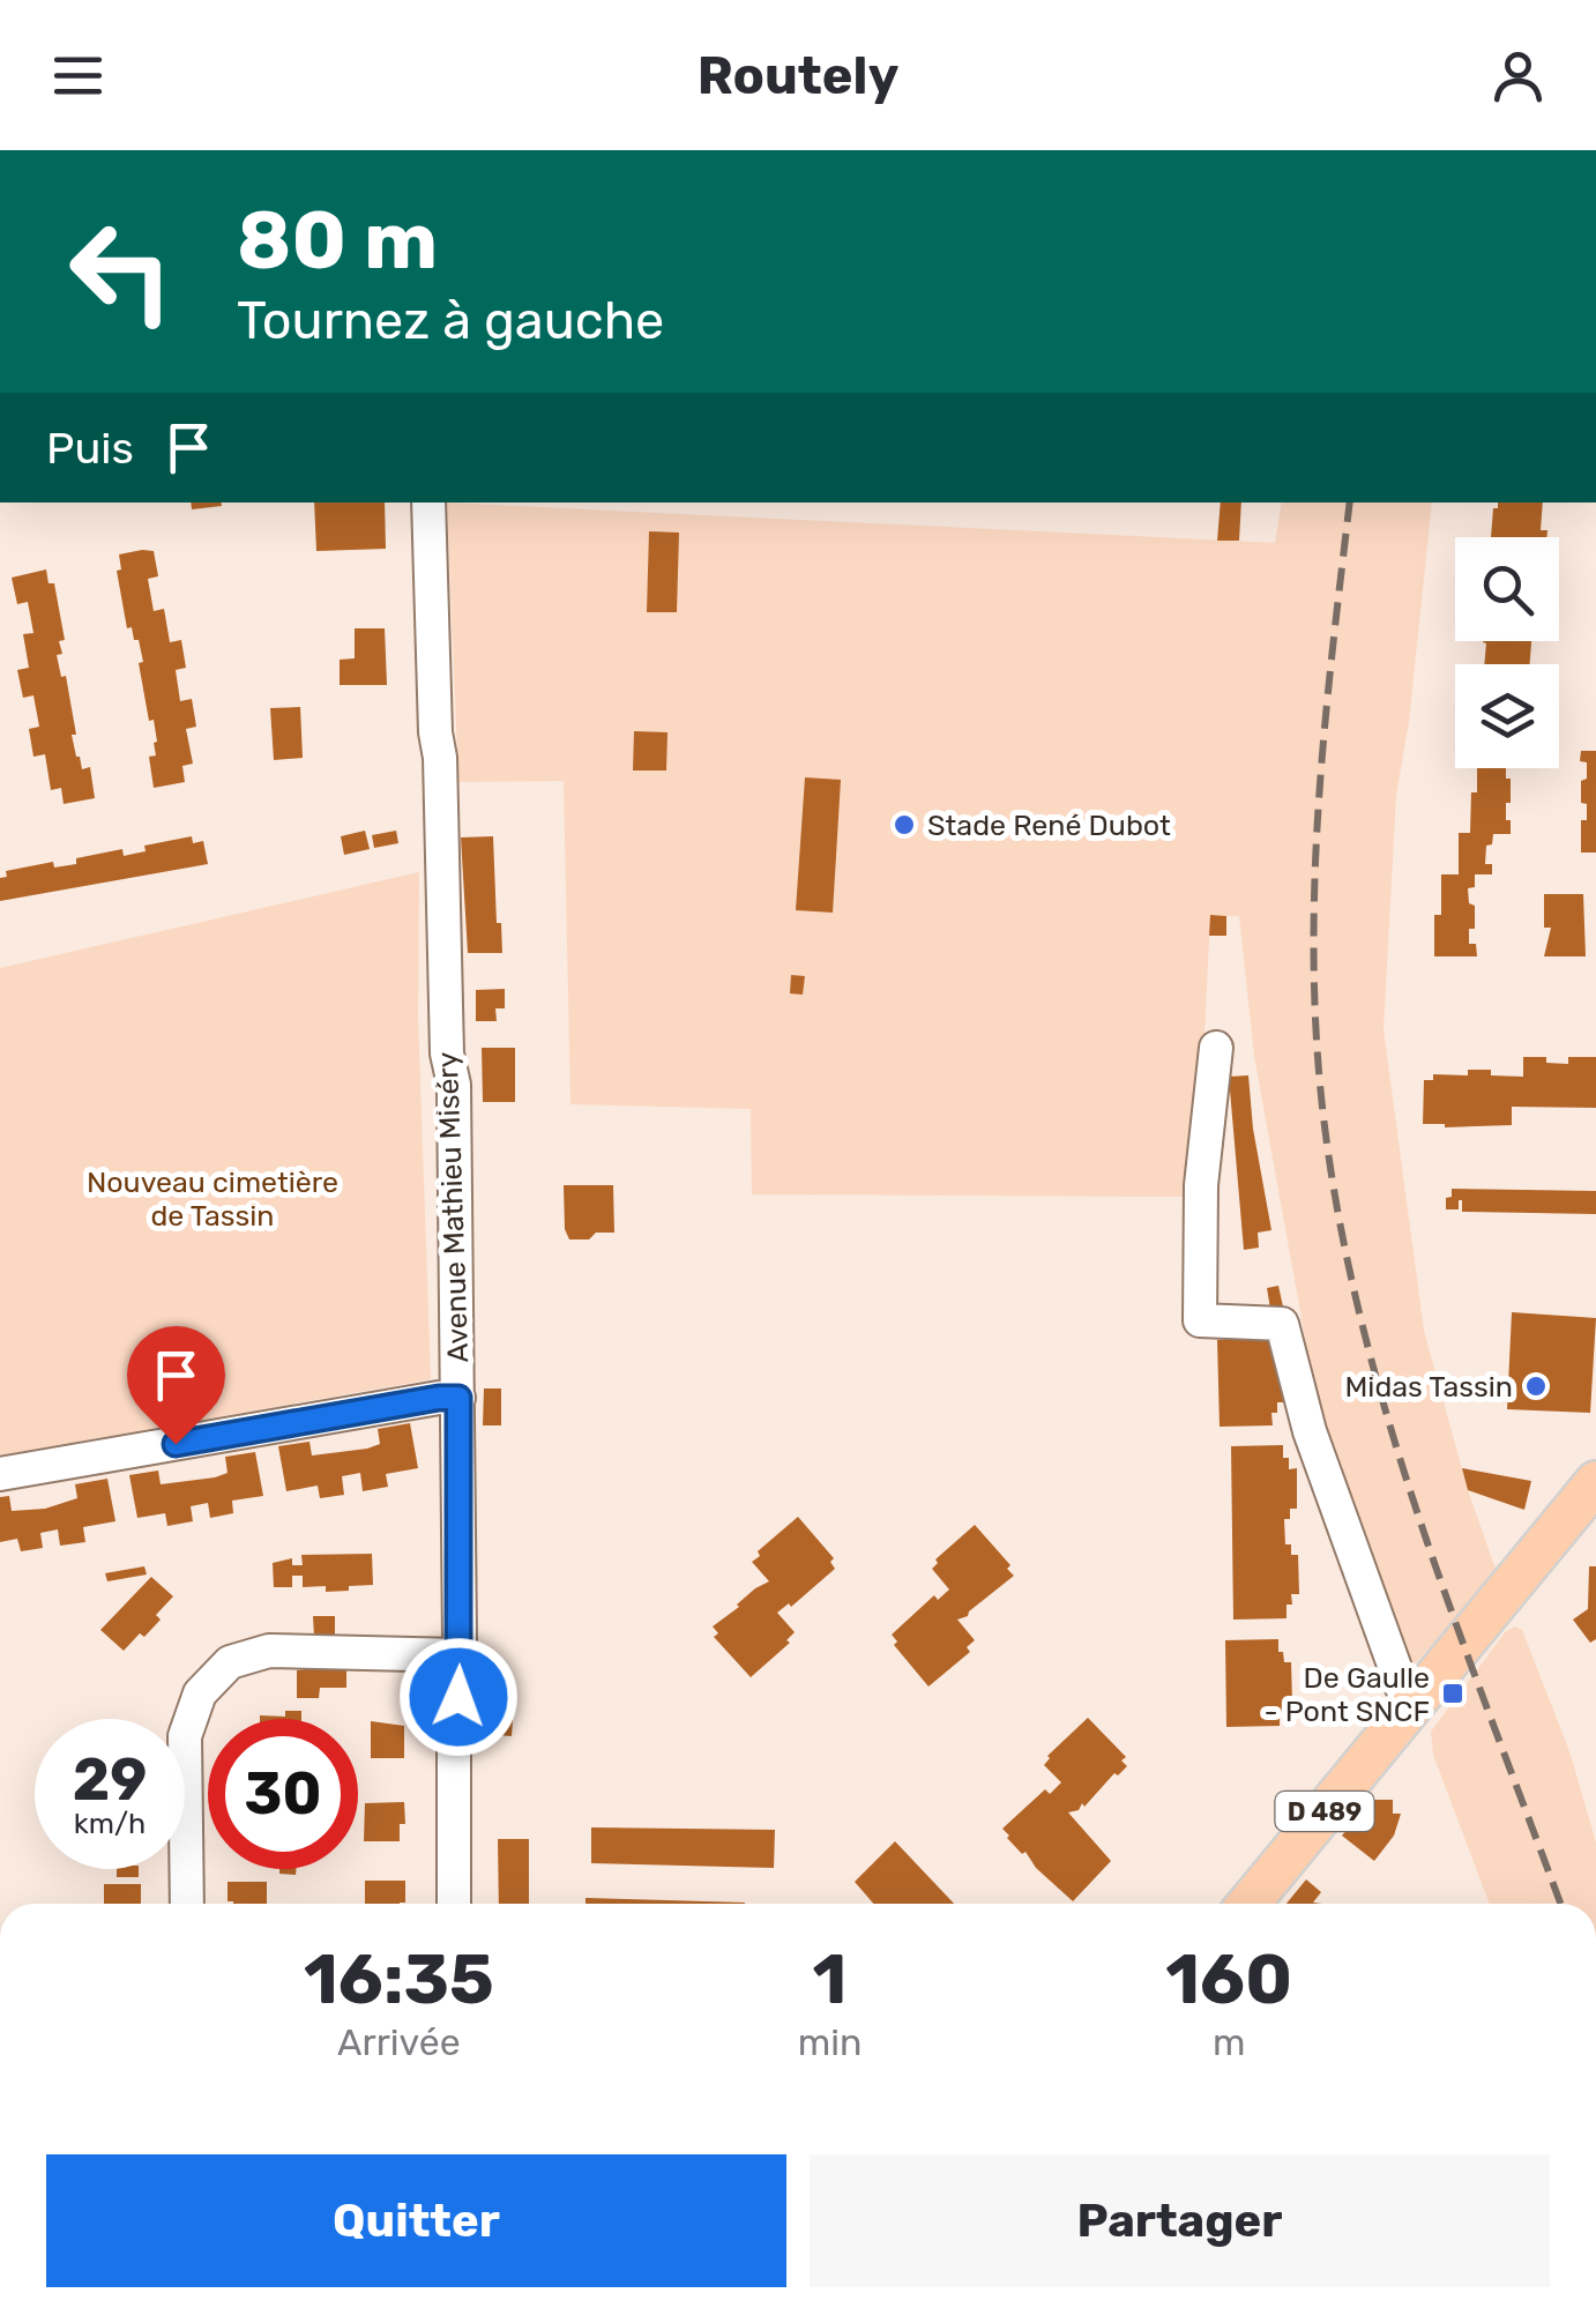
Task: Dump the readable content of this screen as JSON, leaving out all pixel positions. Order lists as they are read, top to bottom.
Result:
{
  "streets": {
    "main road": ["D 489"],
    "street": ["Avenue Mathieu Miséry"]
  },
  "parks": ["Nouveau cimetière de Tassin"],
  "places": {
    "other": ["Stade René Dubot", "Midas Tassin"],
    "transit": ["De Gaulle - Pont SNCF"]
  },
  "page": {
    "header": "Routely",
    "turn": ["80 m", "Tournez à gauche"],
    "then": "Puis",
    "speed": "29 km/h",
    "limit": "30",
    "eta": [
      "16:35",
      "Arrivée",
      "1",
      "min",
      "160",
      "m"
    ],
    "buttons": ["Quitter", "Partager"]
  }
}
